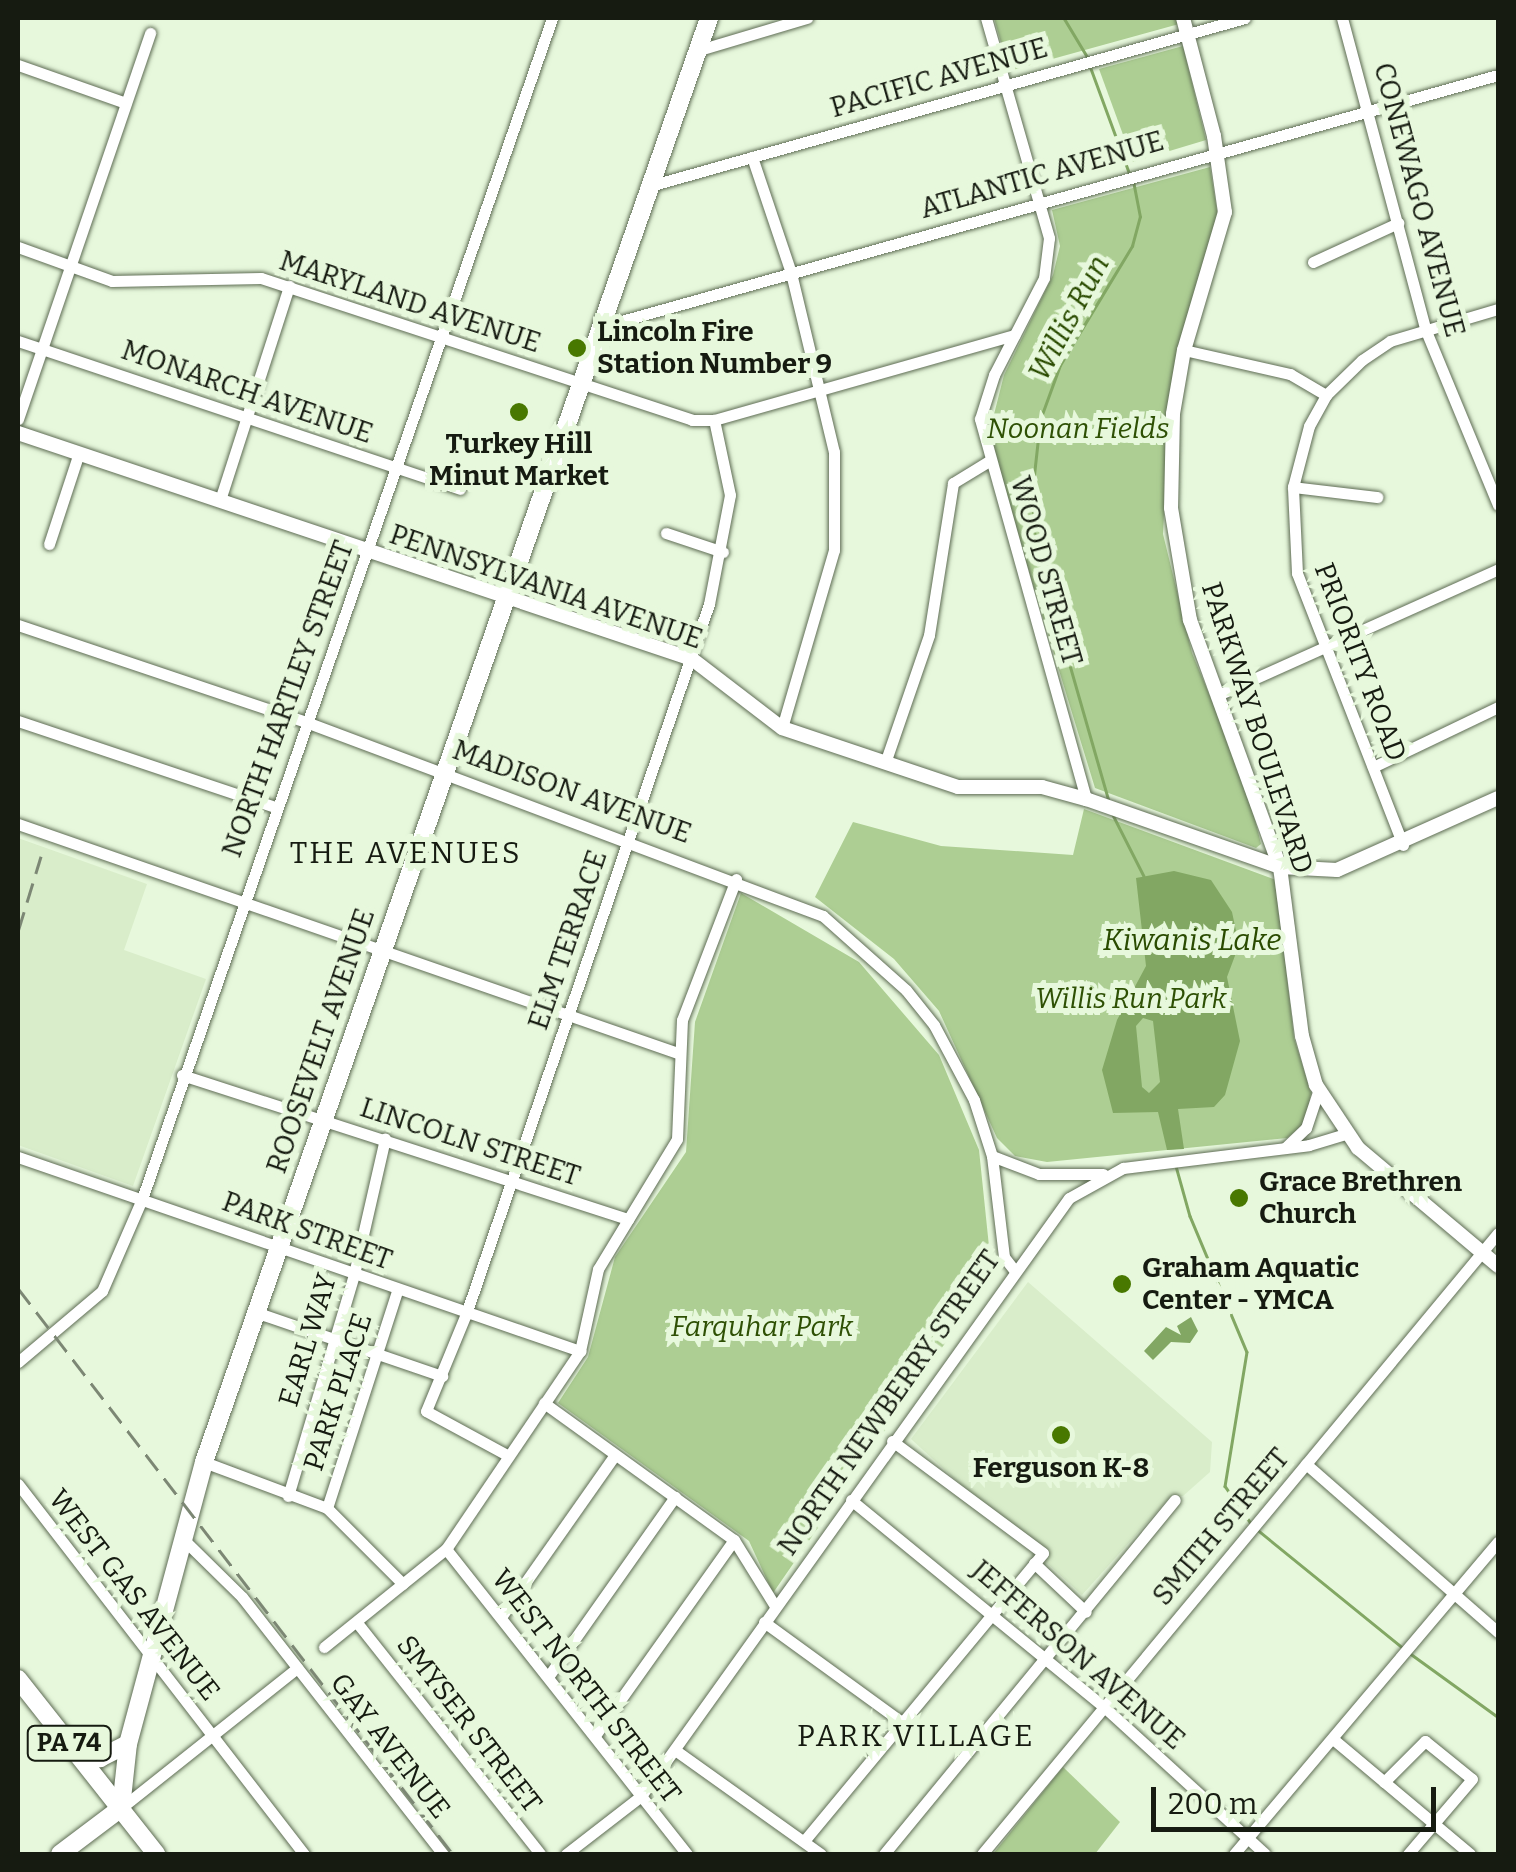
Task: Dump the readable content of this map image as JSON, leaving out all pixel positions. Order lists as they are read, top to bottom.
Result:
{
  "streets": {
    "main road": ["ROOSEVELT AVENUE", "PA 74"],
    "street": [
      "PACIFIC AVENUE",
      "ATLANTIC AVENUE",
      "CONEWAGO AVENUE",
      "MARYLAND AVENUE",
      "MONARCH AVENUE",
      "WOOD STREET",
      "PENNSYLVANIA AVENUE",
      "PRIORITY ROAD",
      "NORTH HARTLEY STREET",
      "PARKWAY BOULEVARD",
      "MADISON AVENUE",
      "ELM TERRACE",
      "LINCOLN STREET",
      "PARK STREET",
      "EARL WAY",
      "PARK PLACE",
      "NORTH NEWBERRY STREET",
      "SMITH STREET",
      "WEST GAS AVENUE",
      "JEFFERSON AVENUE",
      "WEST NORTH STREET",
      "SMYSER STREET",
      "GAY AVENUE"
    ]
  },
  "crossings": [
    ["PACIFIC AVENUE", "WOOD STREET"],
    ["PACIFIC AVENUE", "PARKWAY BOULEVARD"],
    ["PACIFIC AVENUE", "ROOSEVELT AVENUE"],
    ["ATLANTIC AVENUE", "CONEWAGO AVENUE"],
    ["ATLANTIC AVENUE", "WOOD STREET"],
    ["ATLANTIC AVENUE", "PARKWAY BOULEVARD"],
    ["ATLANTIC AVENUE", "ROOSEVELT AVENUE"],
    ["CONEWAGO AVENUE", "PRIORITY ROAD"],
    ["MARYLAND AVENUE", "WOOD STREET"],
    ["MARYLAND AVENUE", "NORTH HARTLEY STREET"],
    ["MARYLAND AVENUE", "ELM TERRACE"],
    ["MARYLAND AVENUE", "ROOSEVELT AVENUE"],
    ["MONARCH AVENUE", "NORTH HARTLEY STREET"],
    ["WOOD STREET", "PENNSYLVANIA AVENUE"],
    ["PENNSYLVANIA AVENUE", "PRIORITY ROAD"],
    ["PENNSYLVANIA AVENUE", "NORTH HARTLEY STREET"],
    ["PENNSYLVANIA AVENUE", "PARKWAY BOULEVARD"],
    ["PENNSYLVANIA AVENUE", "ELM TERRACE"],
    ["PENNSYLVANIA AVENUE", "ROOSEVELT AVENUE"],
    ["NORTH HARTLEY STREET", "MADISON AVENUE"],
    ["NORTH HARTLEY STREET", "LINCOLN STREET"],
    ["NORTH HARTLEY STREET", "PARK STREET"],
    ["PARKWAY BOULEVARD", "NORTH NEWBERRY STREET"],
    ["PARKWAY BOULEVARD", "SMITH STREET"],
    ["MADISON AVENUE", "ELM TERRACE"],
    ["MADISON AVENUE", "ROOSEVELT AVENUE"],
    ["MADISON AVENUE", "NORTH NEWBERRY STREET"],
    ["ELM TERRACE", "LINCOLN STREET"],
    ["ELM TERRACE", "PARK STREET"],
    ["ROOSEVELT AVENUE", "LINCOLN STREET"],
    ["ROOSEVELT AVENUE", "PARK STREET"],
    ["ROOSEVELT AVENUE", "WEST GAS AVENUE"],
    ["ROOSEVELT AVENUE", "PA 74"],
    ["ROOSEVELT AVENUE", "GAY AVENUE"],
    ["LINCOLN STREET", "EARL WAY"],
    ["PARK STREET", "EARL WAY"],
    ["PARK STREET", "PARK PLACE"],
    ["NORTH NEWBERRY STREET", "JEFFERSON AVENUE"],
    ["NORTH NEWBERRY STREET", "WEST NORTH STREET"],
    ["SMITH STREET", "JEFFERSON AVENUE"]
  ],
  "districts": ["THE AVENUES", "PARK VILLAGE"],
  "water": ["Willis Run", "Kiwanis Lake"],
  "parks": ["Noonan Fields", "Willis Run Park", "Farquhar Park"],
  "places": [
    "Lincoln Fire Station Number 9",
    "Turkey Hill Minut Market",
    "Grace Brethren Church",
    "Graham Aquatic Center - YMCA",
    "Ferguson K-8"
  ],
  "scale_bar": "200 m"
}
